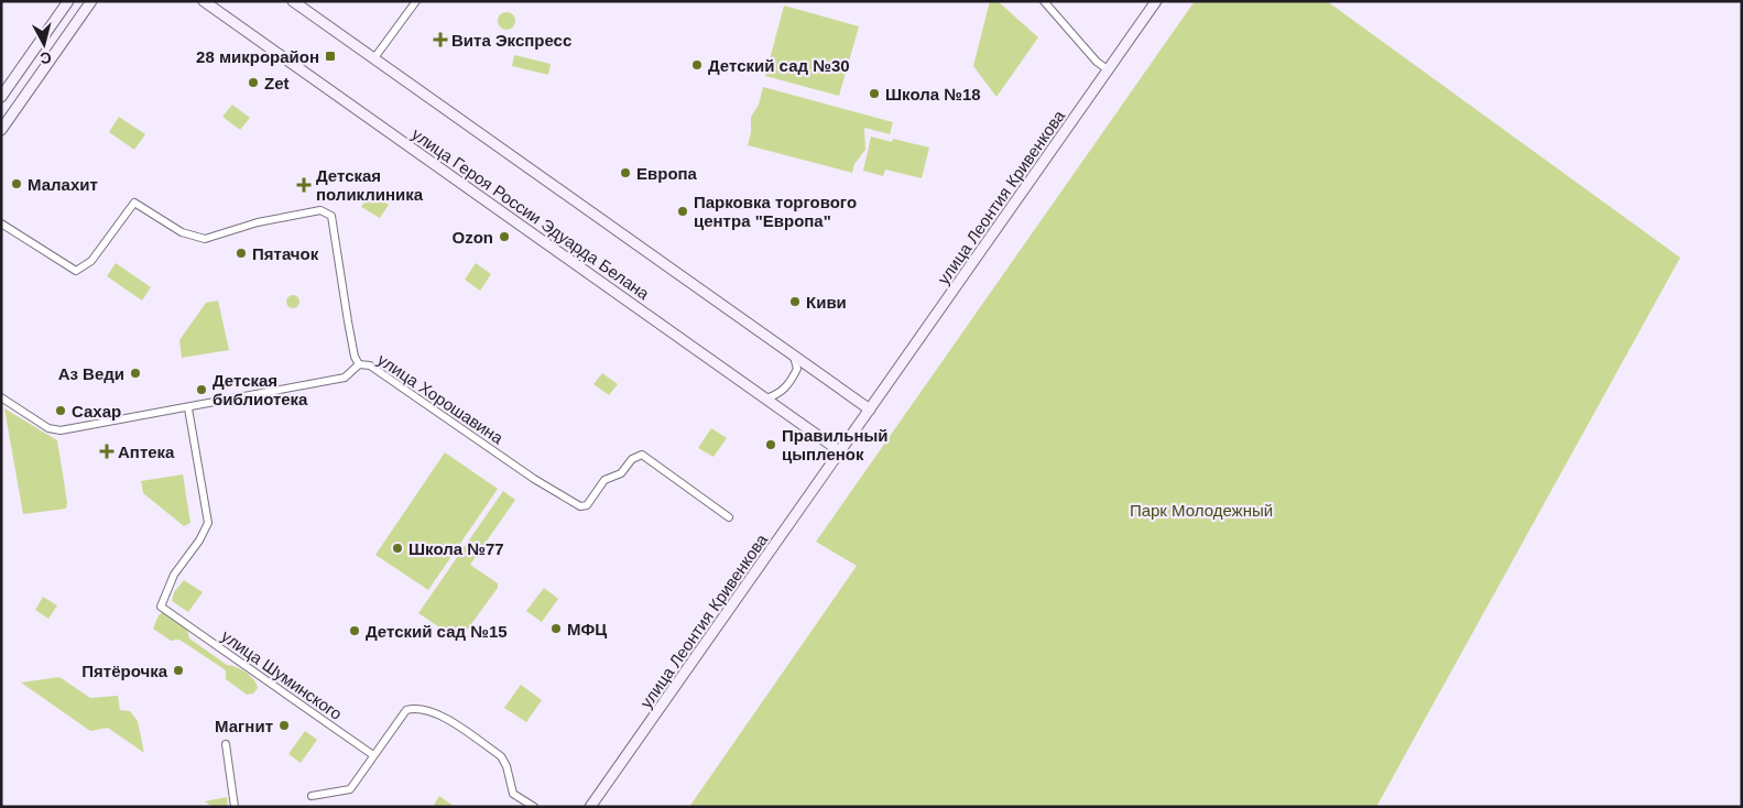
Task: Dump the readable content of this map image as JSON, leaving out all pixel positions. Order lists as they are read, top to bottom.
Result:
{
  "streets": {
    "street": [
      "улица Леонтия Кривенкова",
      "улица Героя России Эдуарда Белана",
      "улица Хорошавина",
      "улица Шуминского"
    ]
  },
  "crossings": [
    ["улица Леонтия Кривенкова", "улица Героя России Эдуарда Белана"],
    ["улица Хорошавина", "улица Шуминского"]
  ],
  "parks": ["Парк Молодежный"],
  "places": {
    "health": ["Вита Экспресс", "Детская поликлиника", "Аптека"],
    "transit": ["28 микрорайон"],
    "other": [
      "Детский сад №30",
      "Zet",
      "Школа №18",
      "Европа",
      "Малахит",
      "Парковка торгового центра \"Европа\"",
      "Ozon",
      "Пятачок",
      "Киви",
      "Аз Веди",
      "Детская библиотека",
      "Сахар",
      "Правильный цыпленок",
      "Школа №77",
      "МФЦ",
      "Детский сад №15",
      "Пятёрочка",
      "Магнит"
    ]
  },
  "north": "bottom"
}
